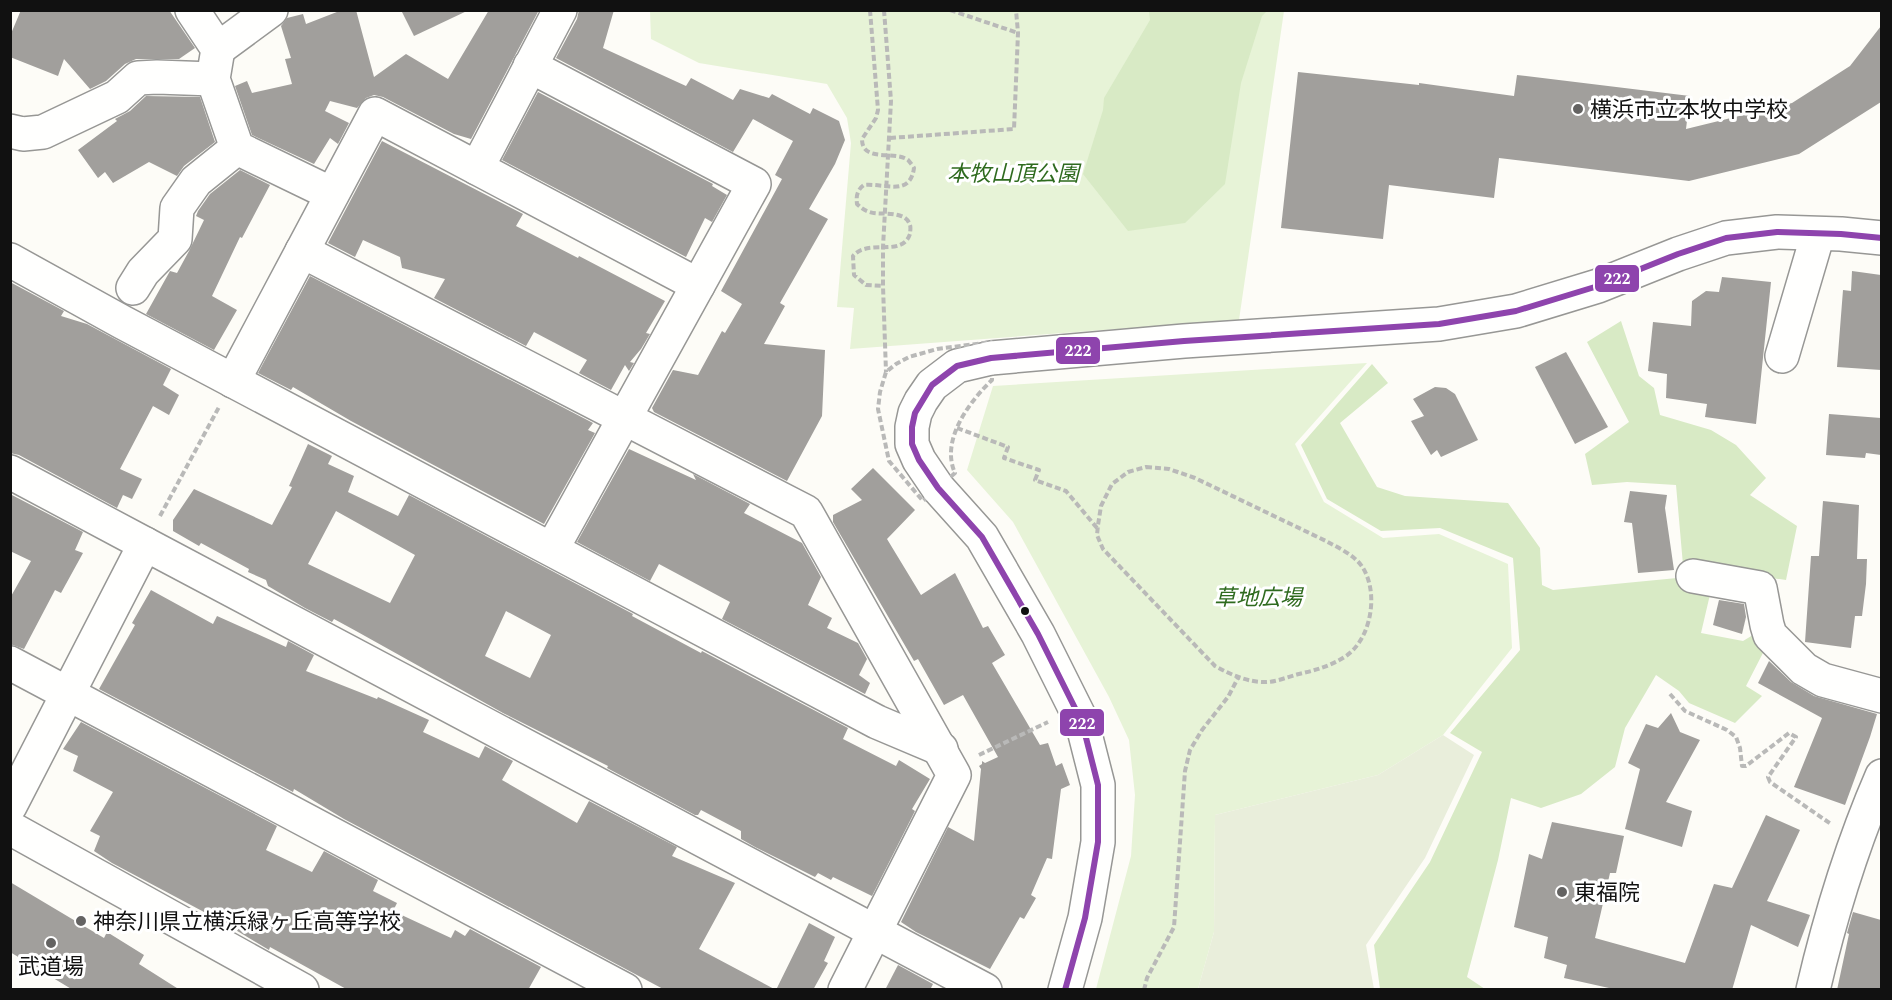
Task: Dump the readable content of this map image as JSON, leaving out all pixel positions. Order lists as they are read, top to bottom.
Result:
{
  "parks": ["本牧山頂公園", "草地広場"],
  "places": [
    "横浜市立本牧中学校",
    "東福院",
    "神奈川県立横浜緑ヶ丘高等学校",
    "武道場"
  ],
  "lines": ["transit line 222"]
}
